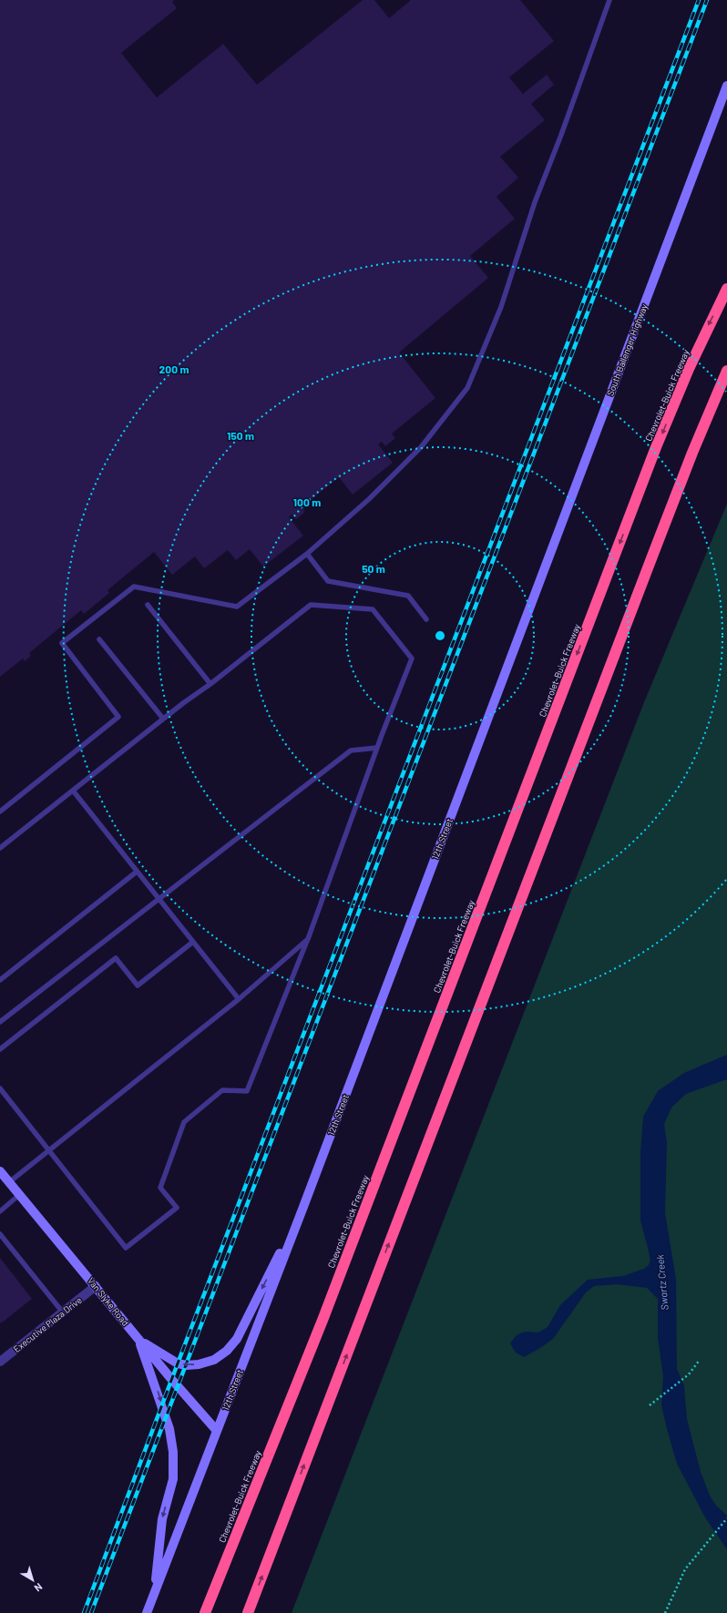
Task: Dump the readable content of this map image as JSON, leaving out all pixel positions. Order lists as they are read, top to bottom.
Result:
{
  "streets": {
    "highway": ["Chevrolet-Buick Freeway"],
    "street": [
      "South Ballenger Highway",
      "12th Street",
      "Van Slyke Road",
      "Executive Plaza Drive"
    ]
  },
  "crossings": [
    ["South Ballenger Highway", "12th Street"],
    ["12th Street", "Van Slyke Road"],
    ["Van Slyke Road", "Executive Plaza Drive"]
  ],
  "water": ["Swartz Creek"],
  "north": "bottom right",
  "rings": [
    "200 m",
    "150 m",
    "100 m",
    "50 m"
  ]
}
